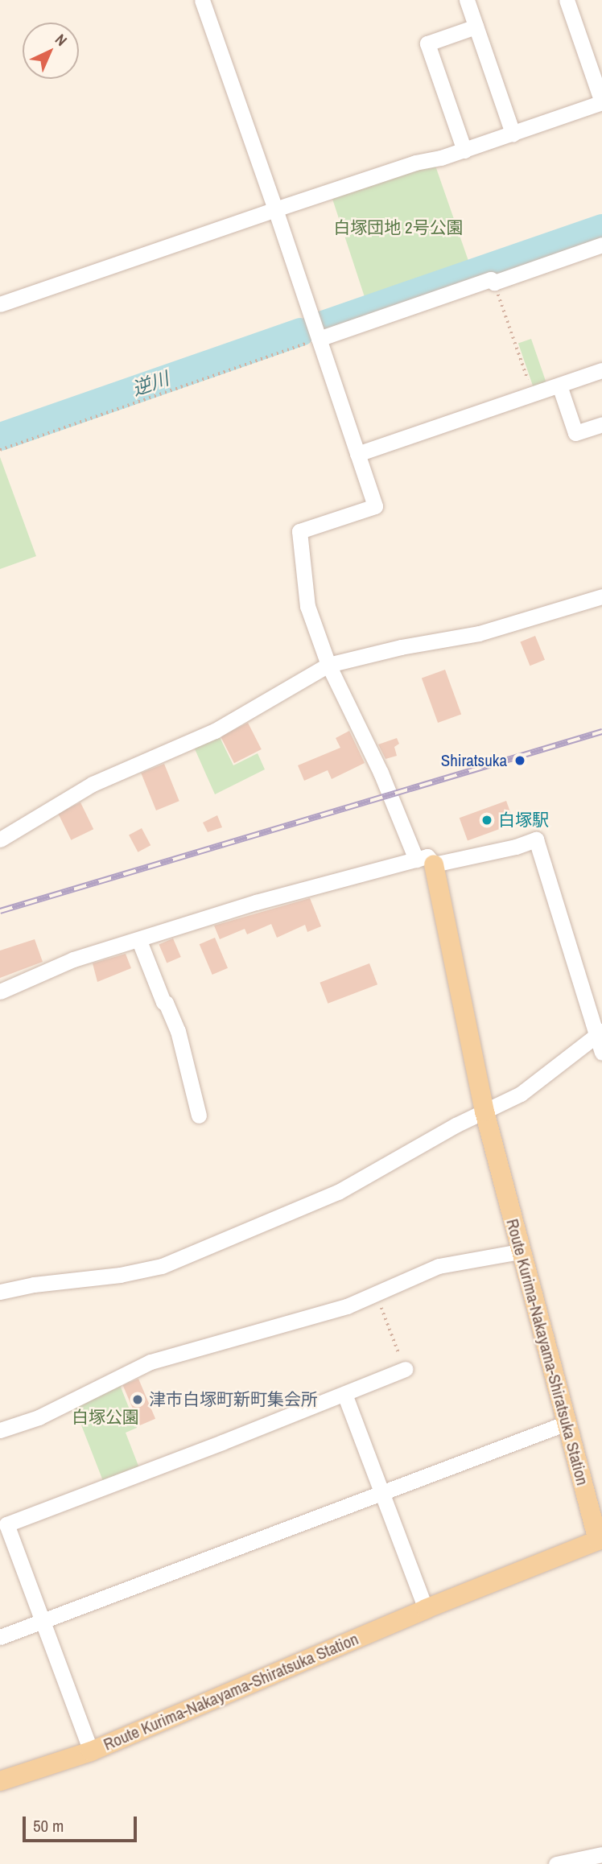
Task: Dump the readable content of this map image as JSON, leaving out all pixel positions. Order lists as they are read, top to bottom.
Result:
{
  "streets": {
    "main road": ["Route Kurima-Nakayama-Shiratsuka Station"]
  },
  "water": ["逆川"],
  "parks": ["白塚団地 2号公園", "白塚公園"],
  "places": ["Shiratsuka", "白塚駅", "津市白塚町新町集会所"],
  "scale_bar": "50 m",
  "north": "top right"
}
